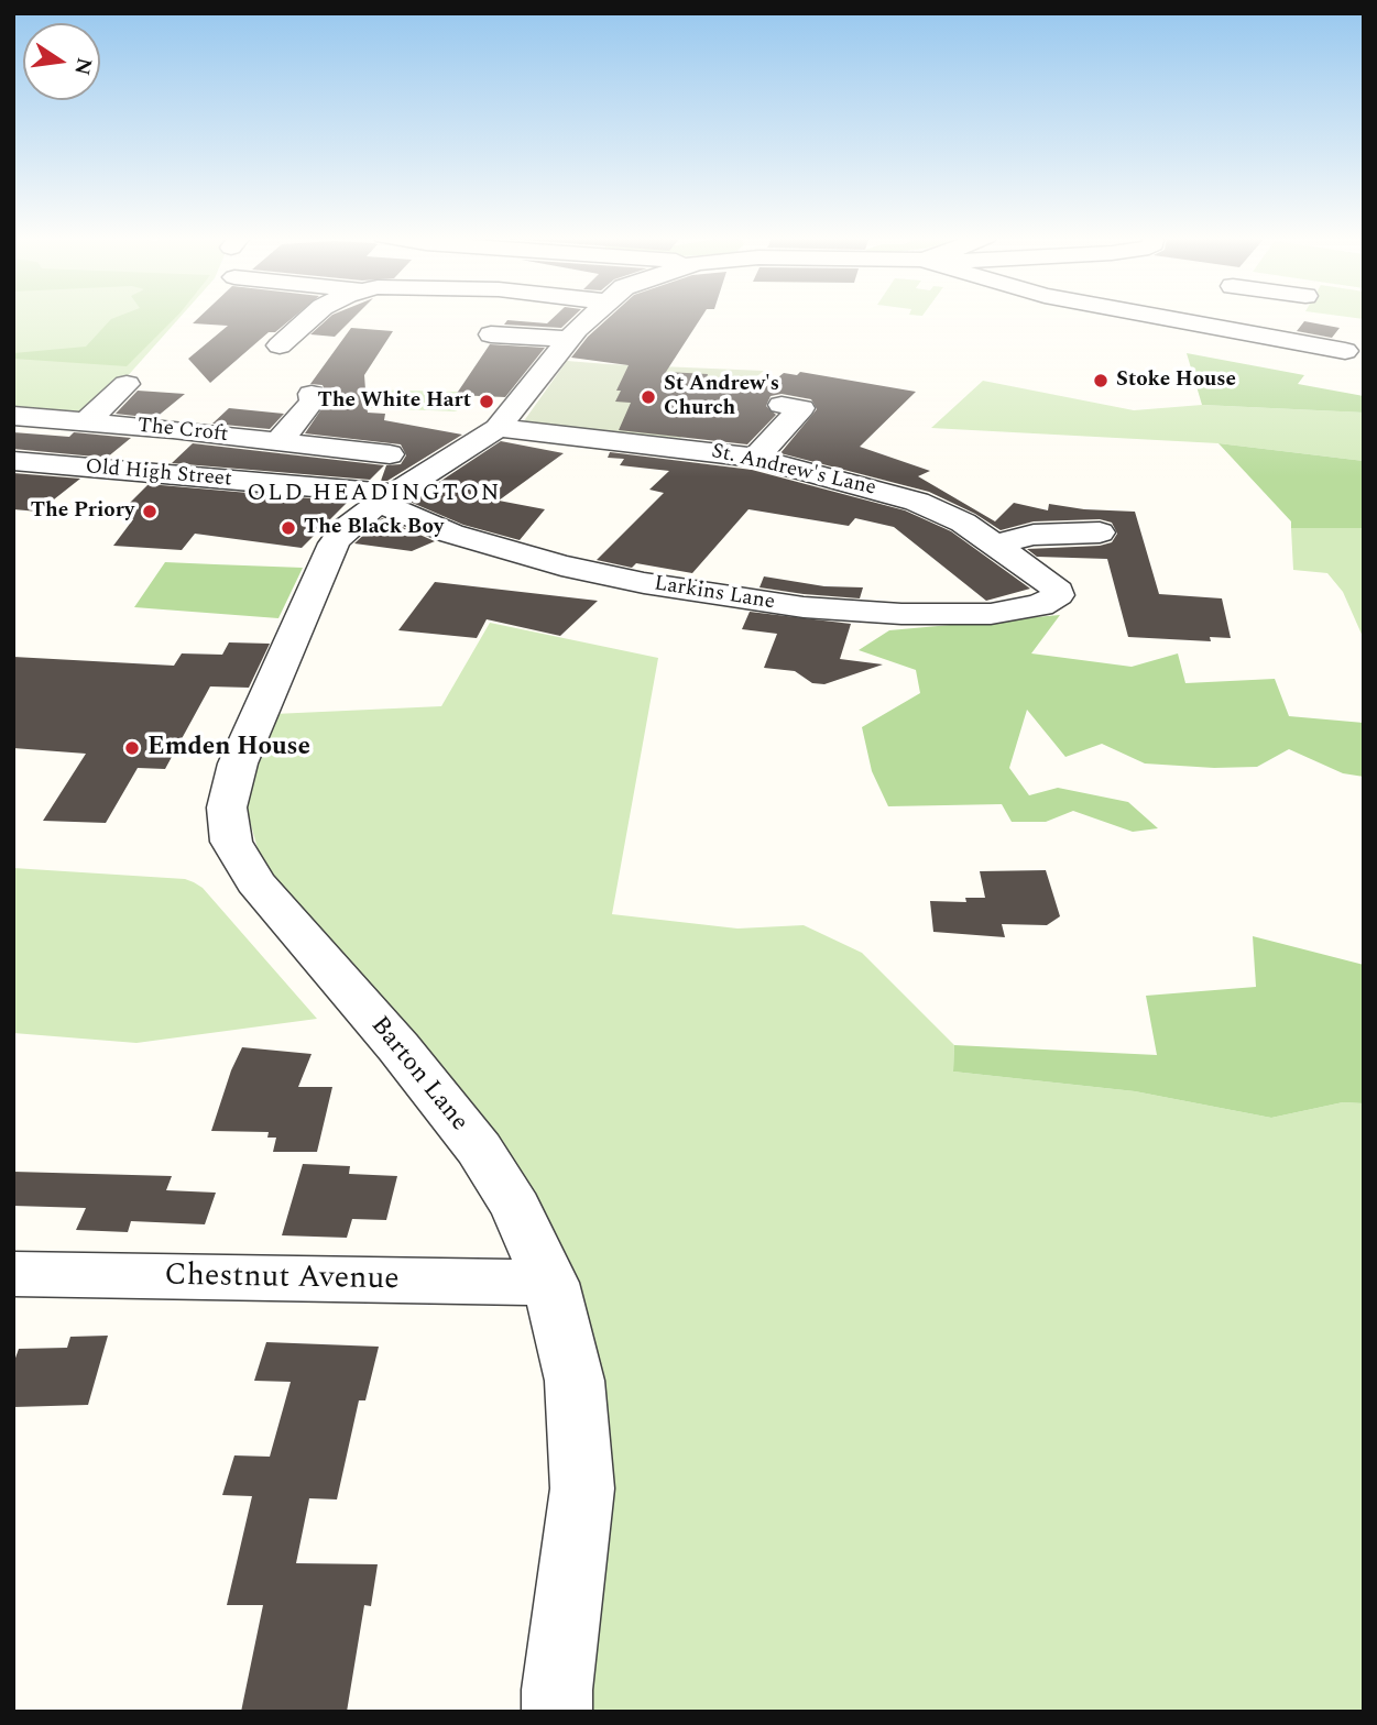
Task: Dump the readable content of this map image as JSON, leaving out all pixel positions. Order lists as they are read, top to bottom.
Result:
{
  "streets": {
    "street": [
      "The Croft",
      "St. Andrew's Lane",
      "Old High Street",
      "Larkins Lane",
      "Barton Lane",
      "Chestnut Avenue"
    ]
  },
  "crossings": [
    ["St. Andrew's Lane", "Larkins Lane"],
    ["St. Andrew's Lane", "Barton Lane"],
    ["Old High Street", "Larkins Lane"],
    ["Old High Street", "Barton Lane"],
    ["Larkins Lane", "Barton Lane"],
    ["Barton Lane", "Chestnut Avenue"]
  ],
  "districts": ["OLD HEADINGTON"],
  "places": [
    "Stoke House",
    "St Andrew's Church",
    "The White Hart",
    "The Priory",
    "The Black Boy",
    "Emden House"
  ],
  "north": "right"
}
